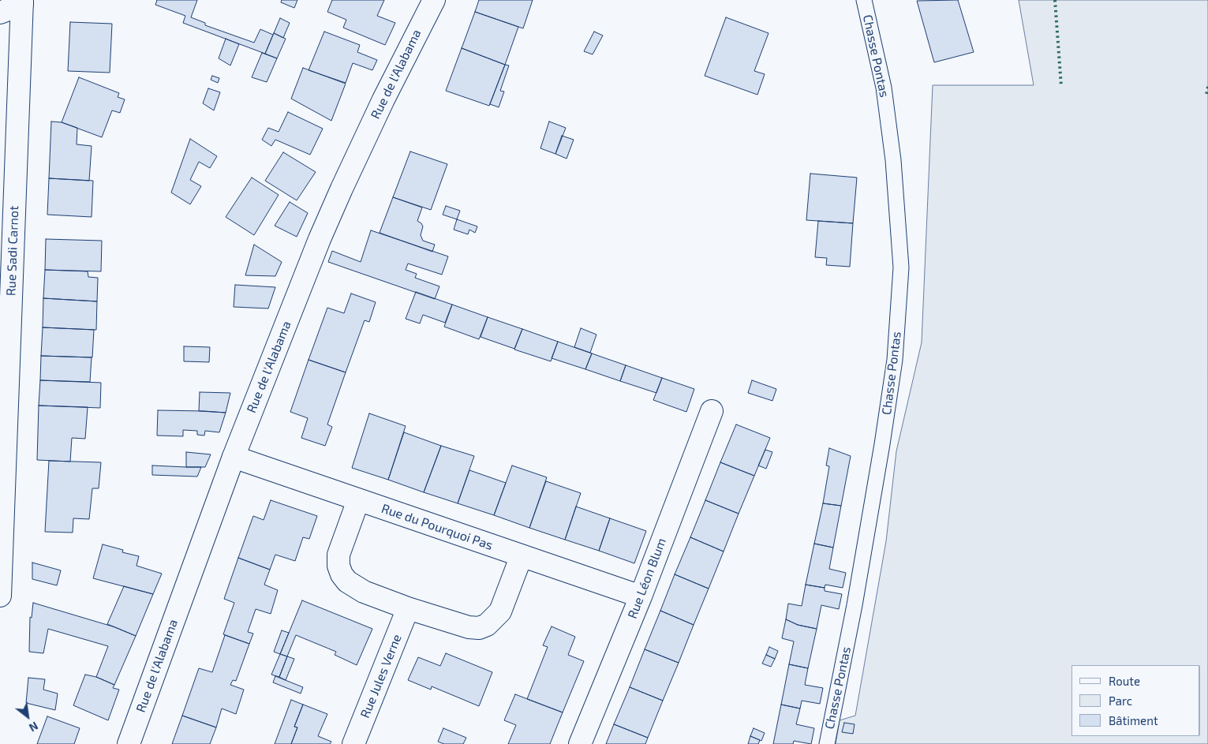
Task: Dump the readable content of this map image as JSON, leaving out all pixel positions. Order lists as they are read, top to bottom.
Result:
{
  "streets": {
    "street": [
      "Rue de l'Alabama",
      "Rue Sadi Carnot",
      "Rue du Pourquoi Pas",
      "Rue Léon Blum",
      "Rue Jules Verne"
    ],
    "lane": ["Chasse Pontas"]
  },
  "crossings": [
    ["Rue de l'Alabama", "Rue du Pourquoi Pas"],
    ["Rue du Pourquoi Pas", "Rue Léon Blum"]
  ],
  "legend": ["Route", "Parc", "Bâtiment"],
  "north": "bottom right"
}
